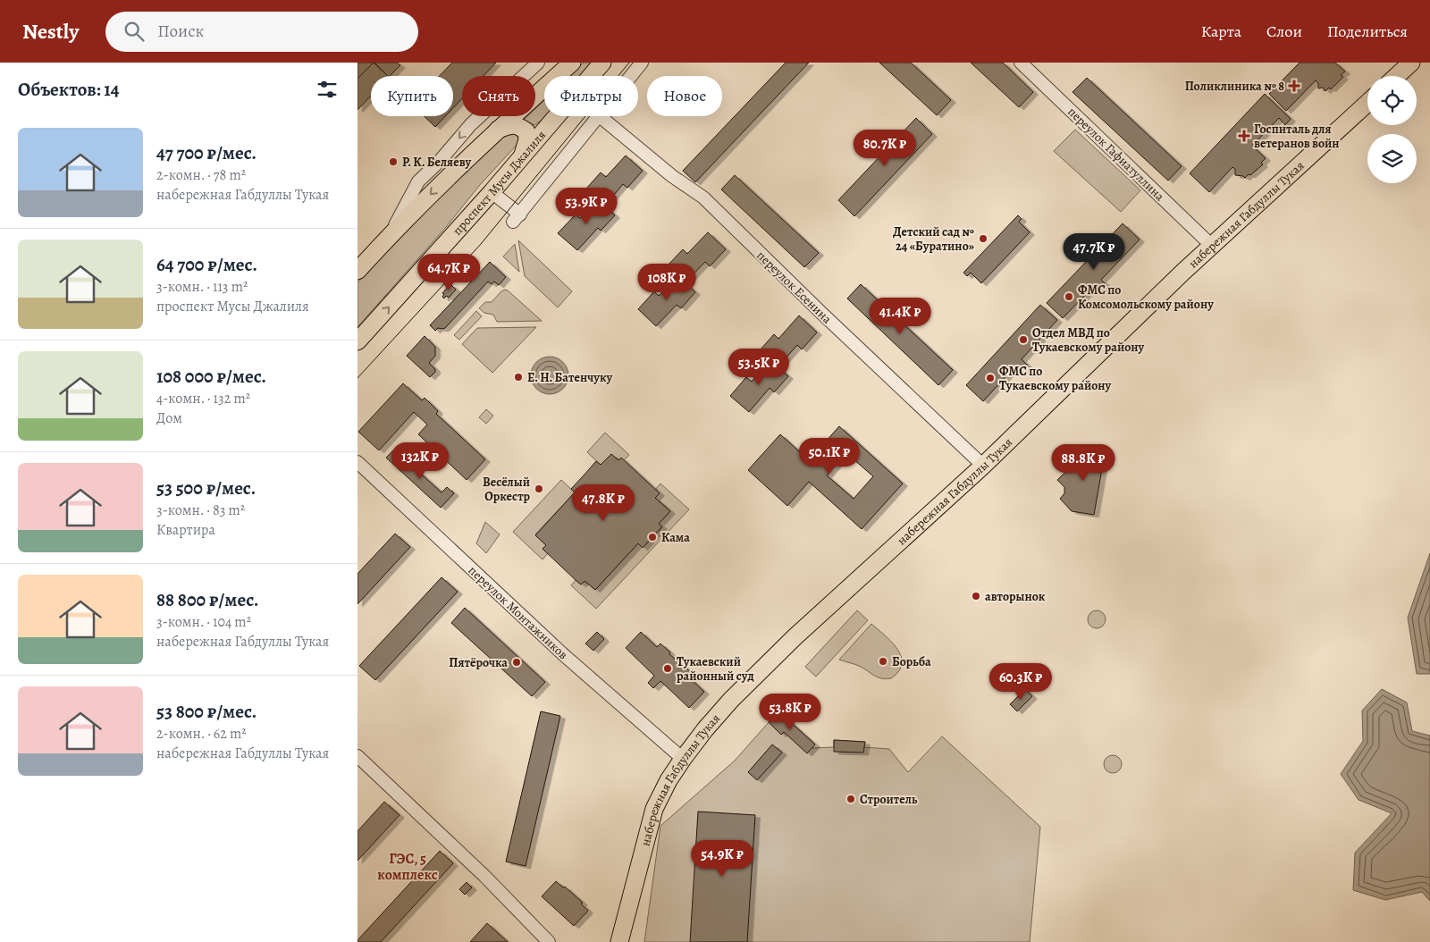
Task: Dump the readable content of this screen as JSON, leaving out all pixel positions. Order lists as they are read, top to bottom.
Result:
{
  "streets": {
    "main road": ["проспект Мусы Джалиля", "набережная Габдуллы Тукая"],
    "street": ["переулок Гафиатуллина", "переулок Есенина", "переулок Монтажников"]
  },
  "crossings": [
    ["переулок Гафиатуллина", "набережная Габдуллы Тукая"],
    ["набережная Габдуллы Тукая", "переулок Есенина"],
    ["набережная Габдуллы Тукая", "переулок Монтажников"]
  ],
  "districts": ["ГЭС, 5 комплекс"],
  "places": {
    "health": ["Поликлиника № 8", "Госпиталь для ветеранов войн"],
    "other": [
      "Р. К. Беляеву",
      "Детский сад № 24 «Буратино»",
      "ФМС по Комсомольскому району",
      "Отдел МВД по Тукаевскому району",
      "Е. Н. Батенчуку",
      "ФМС по Тукаевскому району",
      "Весёлый Оркестр",
      "Кама",
      "авторынок",
      "Борьба",
      "Пятёрочка",
      "Тукаевский районный суд",
      "Строитель"
    ]
  },
  "page": {
    "header": "Nestly",
    "search": "Поиск",
    "nav": ["Карта", "Слои", "Поделиться"],
    "heading": "Объектов: 14",
    "chip": [
      "Купить",
      "Снять",
      "Фильтры",
      "Новое"
    ],
    "list": [
      {
        "name": "47 700 ₽/мес.",
        "note": "2-комн. · 78 m² · набережная Габдуллы Тукая"
      },
      {
        "name": "64 700 ₽/мес.",
        "note": "3-комн. · 113 m² · проспект Мусы Джалиля"
      },
      {
        "name": "108 000 ₽/мес.",
        "note": "4-комн. · 132 m² · Дом"
      },
      {
        "name": "53 500 ₽/мес.",
        "note": "3-комн. · 83 m² · Квартира"
      },
      {
        "name": "88 800 ₽/мес.",
        "note": "3-комн. · 104 m² · набережная Габдуллы Тукая"
      },
      {
        "name": "53 800 ₽/мес.",
        "note": "2-комн. · 62 m² · набережная Габдуллы Тукая"
      }
    ],
    "price": [
      "80.7K ₽",
      "53.9K ₽",
      "47.7K ₽",
      "64.7K ₽",
      "108K ₽",
      "41.4K ₽",
      "53.5K ₽",
      "50.1K ₽",
      "132K ₽",
      "88.8K ₽",
      "47.8K ₽",
      "60.3K ₽",
      "53.8K ₽",
      "54.9K ₽"
    ]
  }
}
